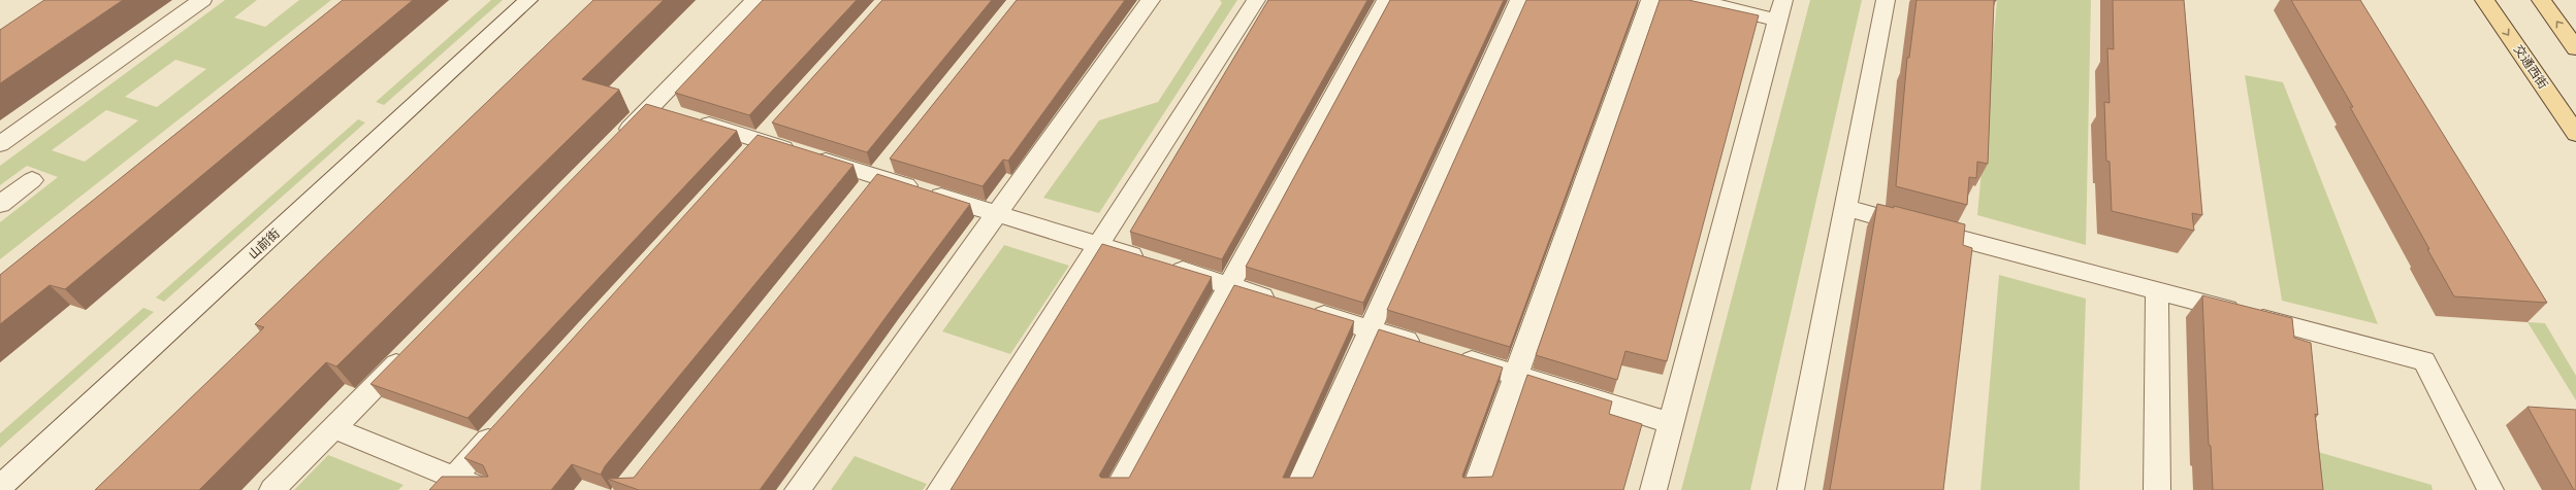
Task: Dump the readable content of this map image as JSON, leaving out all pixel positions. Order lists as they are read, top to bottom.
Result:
{
  "streets": {
    "main road": ["交通西街"],
    "street": ["山前街"]
  }
}
